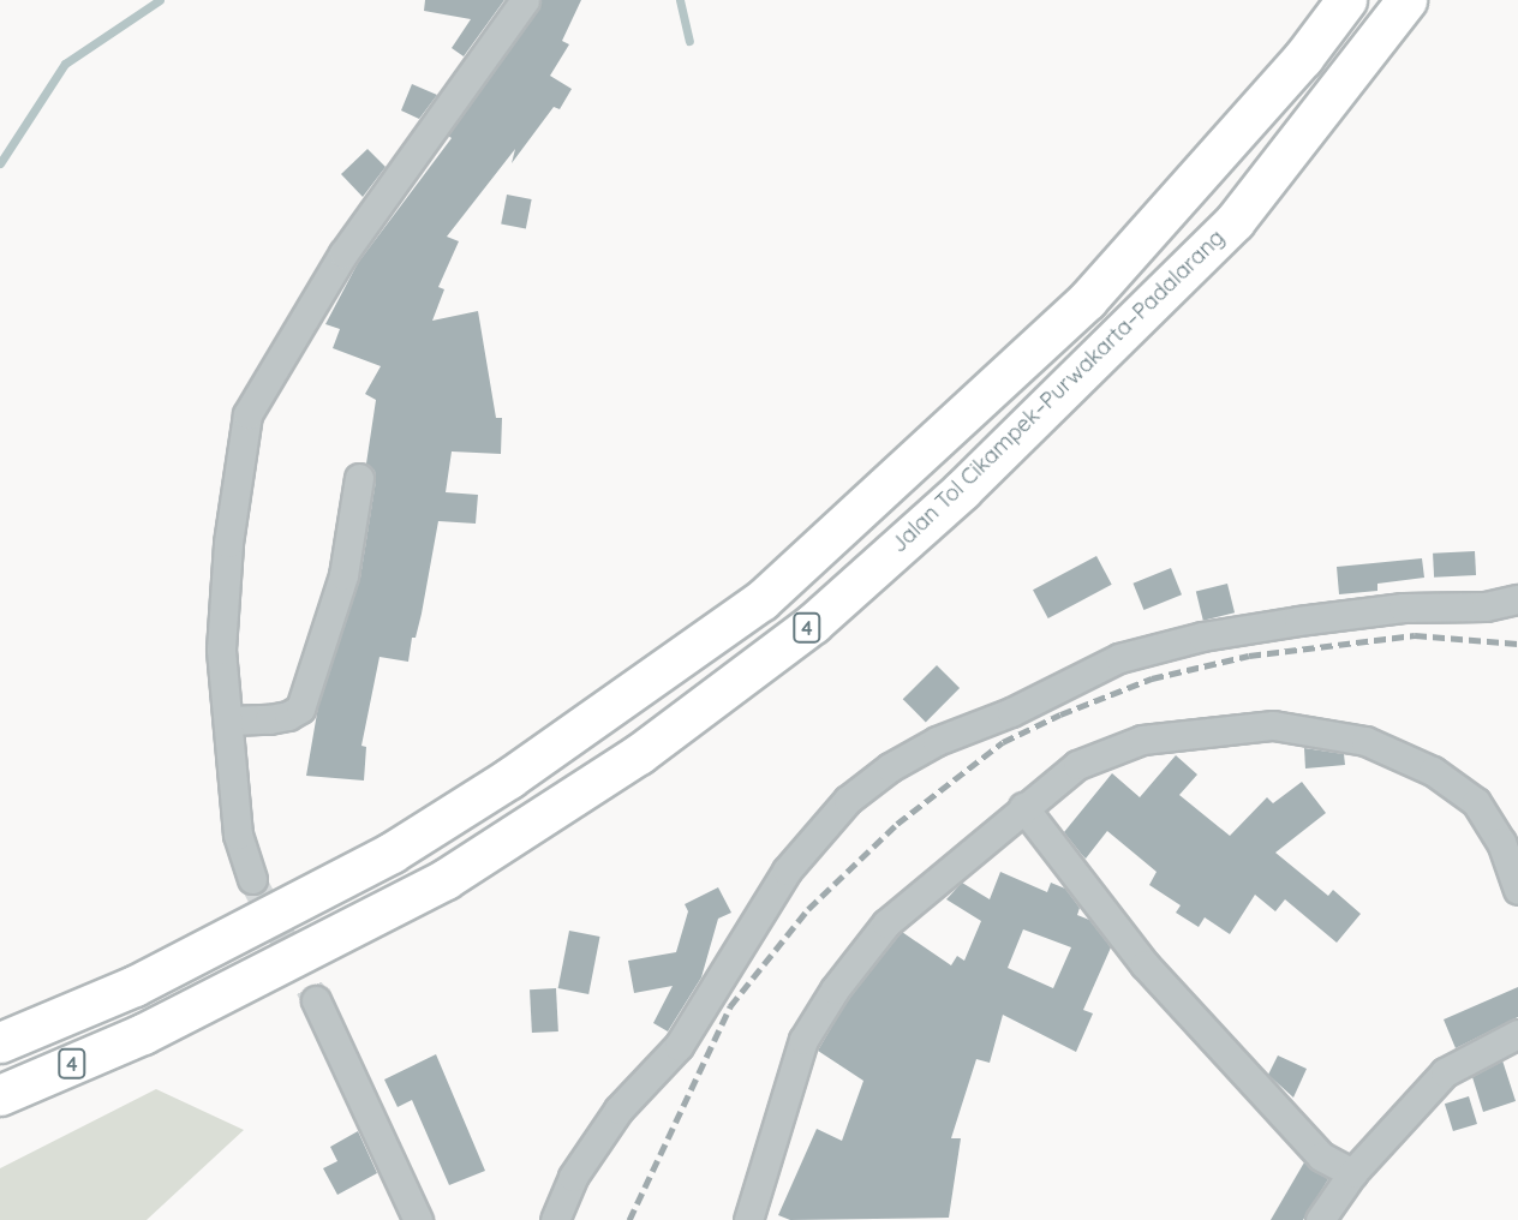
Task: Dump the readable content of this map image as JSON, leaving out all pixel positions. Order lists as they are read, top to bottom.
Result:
{
  "streets": {
    "highway": ["Jalan Tol Cikampek–Purwakarta–Padalarang", "4"]
  }
}
